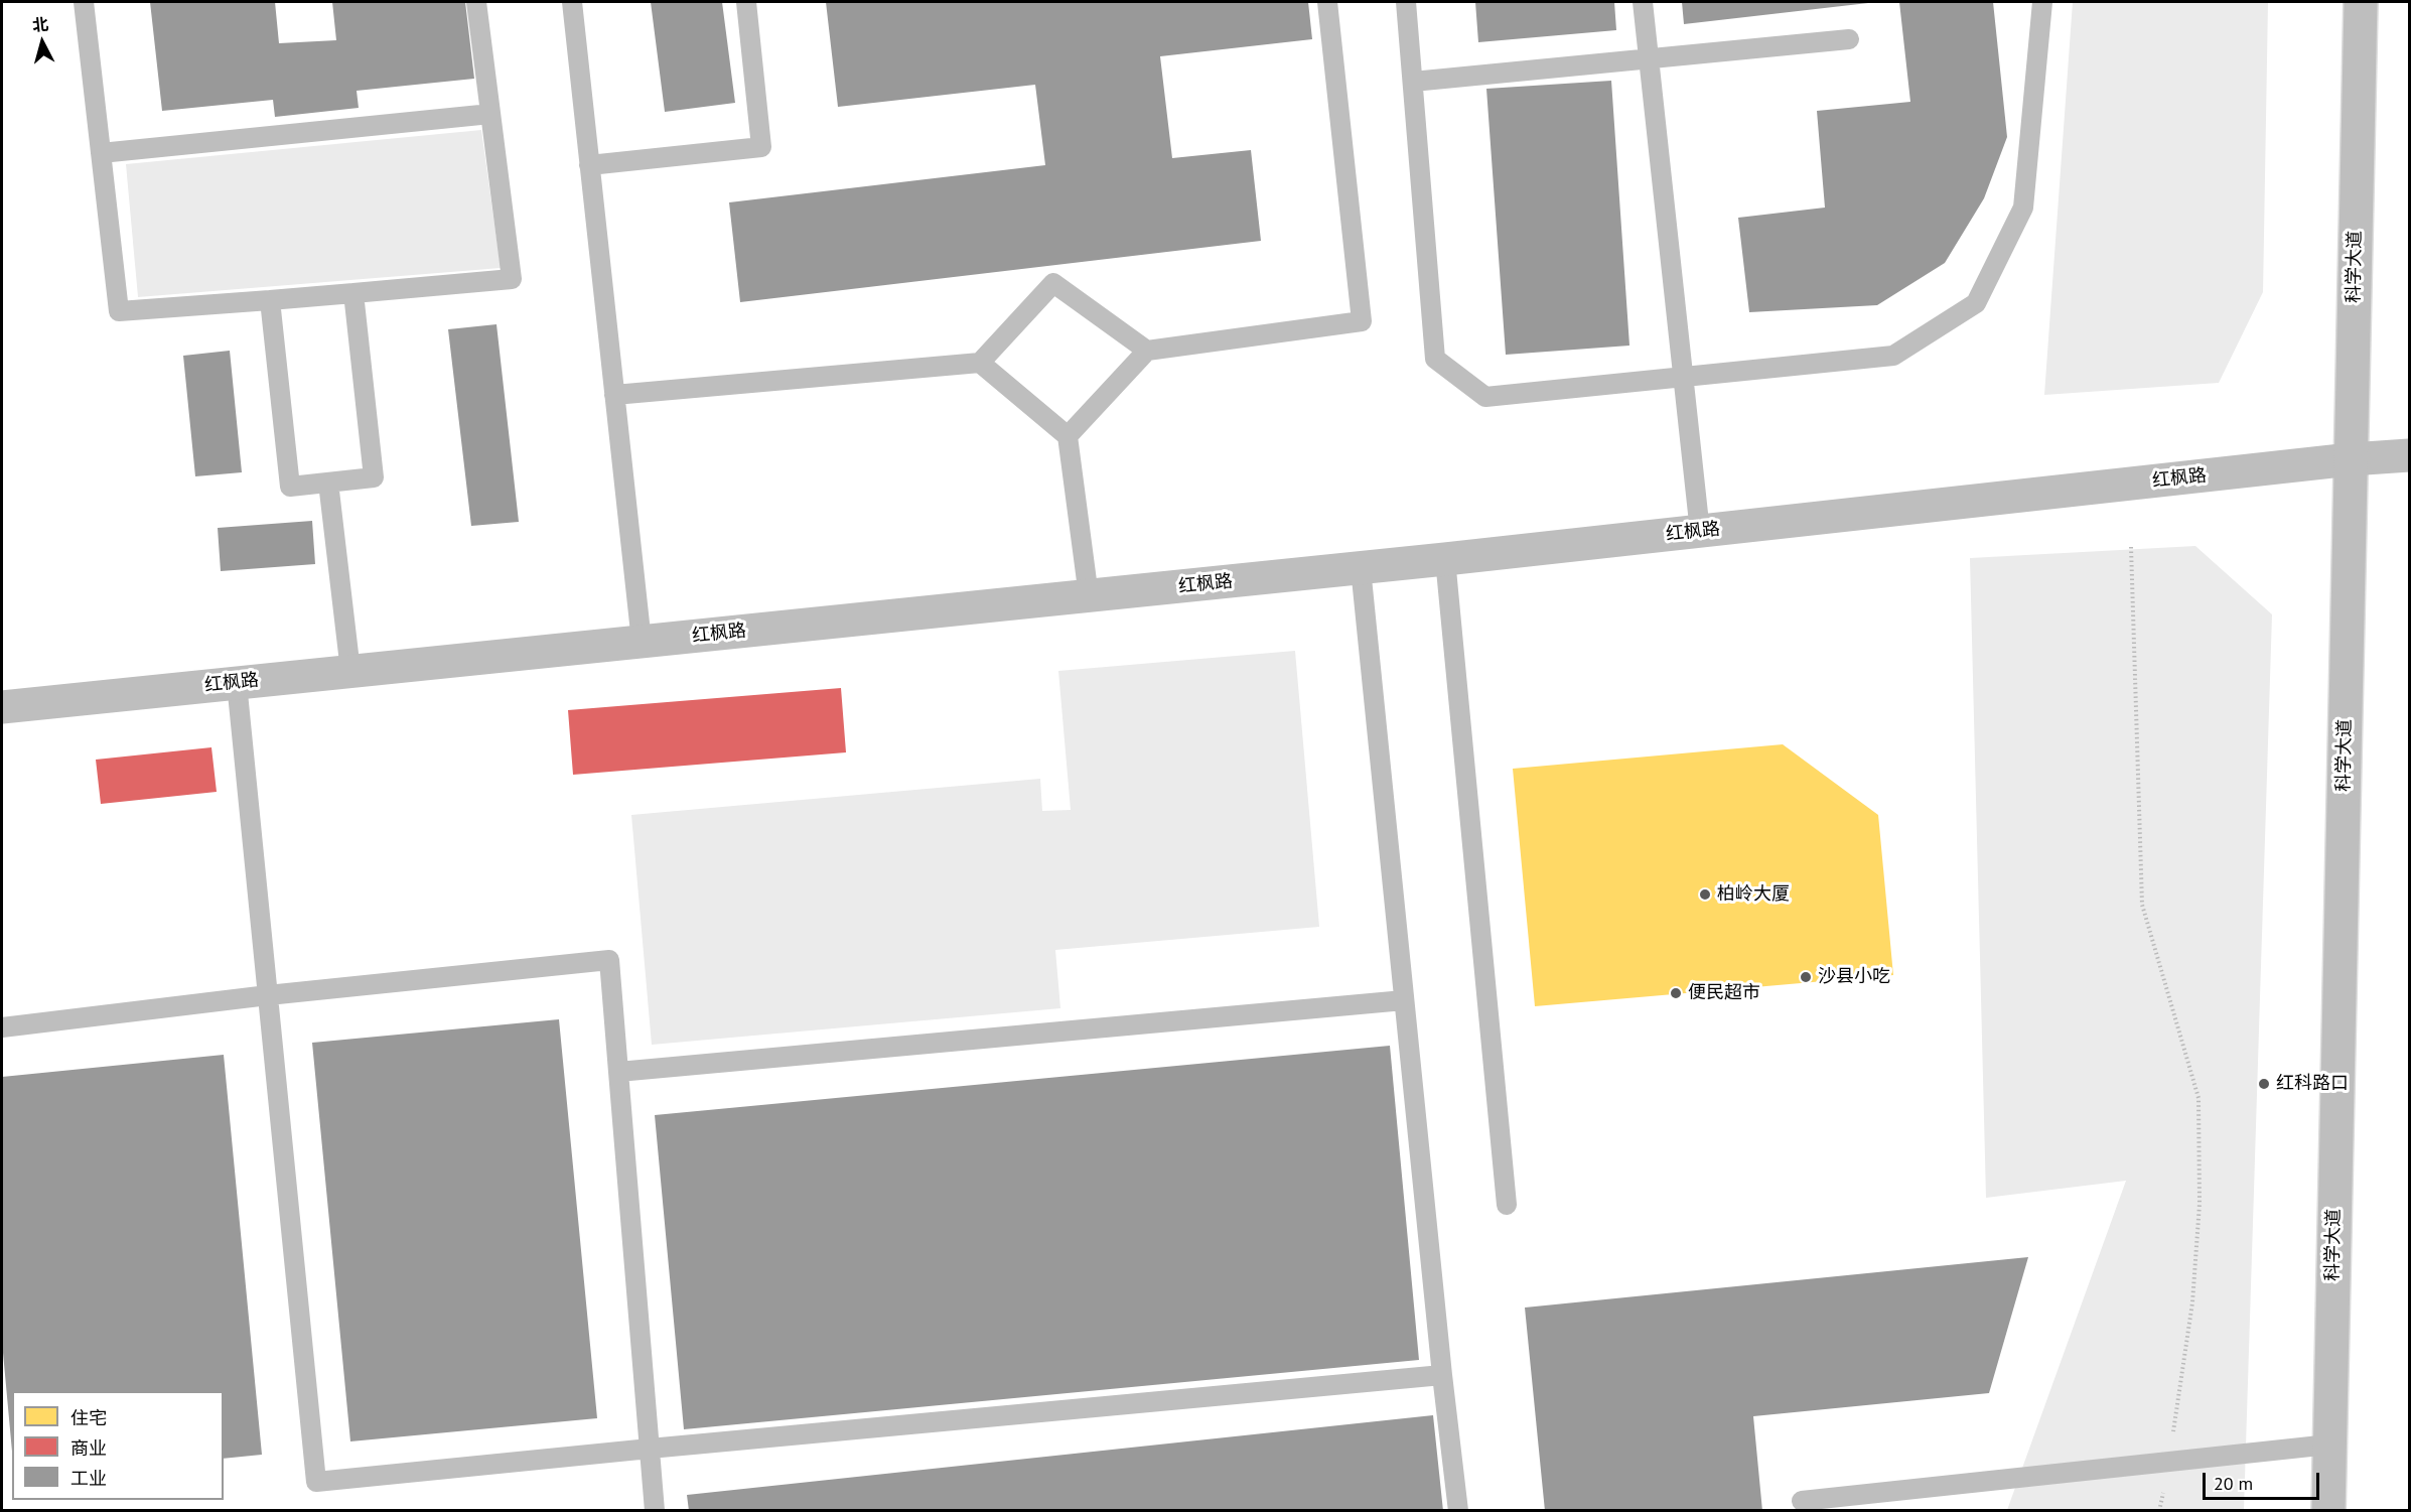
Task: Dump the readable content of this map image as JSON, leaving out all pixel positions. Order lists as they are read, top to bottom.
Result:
{
  "streets": {
    "street": ["科学大道", "红枫路"]
  },
  "crossings": [
    ["科学大道", "红枫路"]
  ],
  "places": [
    "柏岭大厦",
    "沙县小吃",
    "便民超市",
    "红科路口"
  ],
  "legend": ["住宅", "商业", "工业"],
  "scale_bar": "20 m",
  "north": "top"
}
